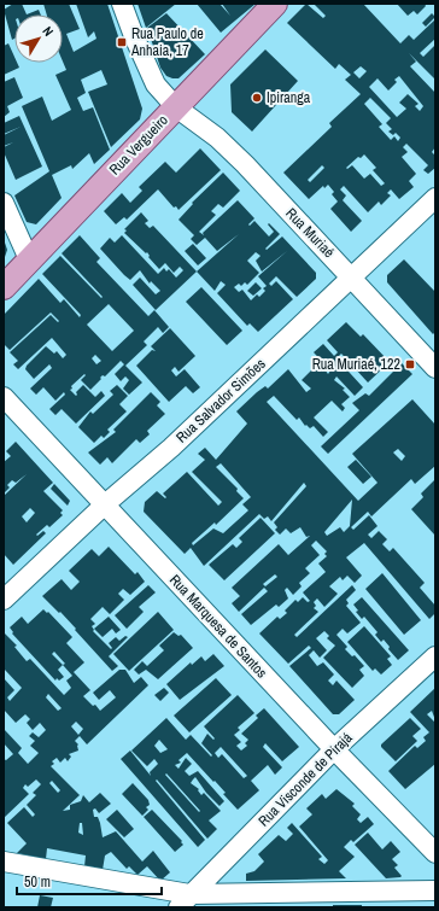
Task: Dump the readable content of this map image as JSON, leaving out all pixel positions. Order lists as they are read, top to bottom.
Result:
{
  "streets": {
    "main road": ["Rua Vergueiro"],
    "street": [
      "Rua Muriaé",
      "Rua Salvador Simões",
      "Rua Marquesa de Santos",
      "Rua Visconde de Pirajá"
    ]
  },
  "crossings": [
    ["Rua Vergueiro", "Rua Muriaé"],
    ["Rua Muriaé", "Rua Salvador Simões"],
    ["Rua Salvador Simões", "Rua Marquesa de Santos"],
    ["Rua Marquesa de Santos", "Rua Visconde de Pirajá"]
  ],
  "places": {
    "transit": ["Rua Paulo de Anhaia, 17", "Rua Muriaé, 122"],
    "other": ["Ipiranga"]
  },
  "scale_bar": "50 m",
  "north": "top right"
}
